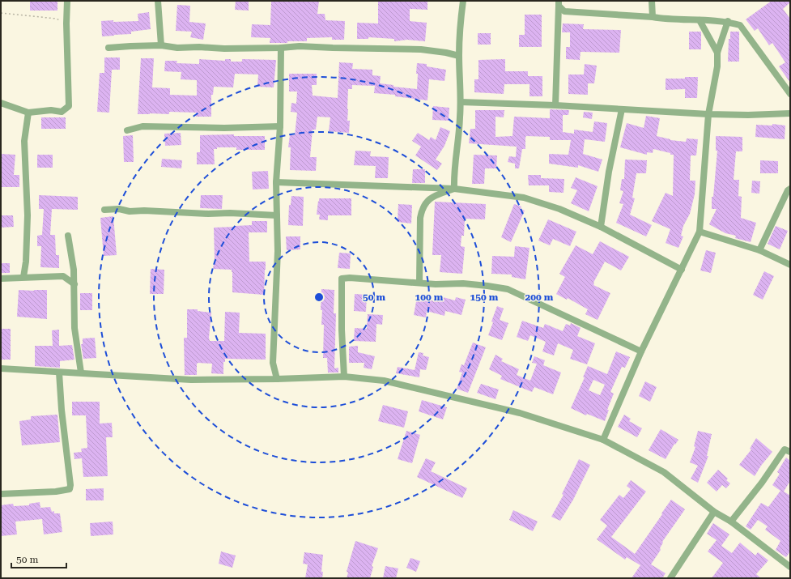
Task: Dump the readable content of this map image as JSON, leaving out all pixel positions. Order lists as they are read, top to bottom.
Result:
{
  "scale_bar": "50 m",
  "rings": [
    "50 m",
    "100 m",
    "150 m",
    "200 m"
  ]
}
